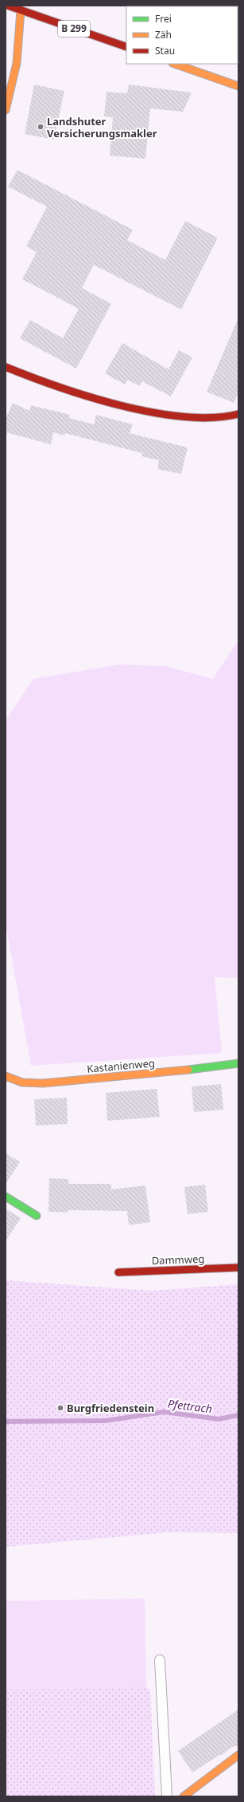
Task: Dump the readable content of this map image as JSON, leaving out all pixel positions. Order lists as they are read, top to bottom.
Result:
{
  "streets": {
    "street": ["B 299", "Kastanienweg", "Dammweg"]
  },
  "water": ["Pfettrach"],
  "places": ["Landshuter Versicherungsmakler", "Burgfriedenstein"],
  "legend": ["Frei", "Zäh", "Stau"]
}
